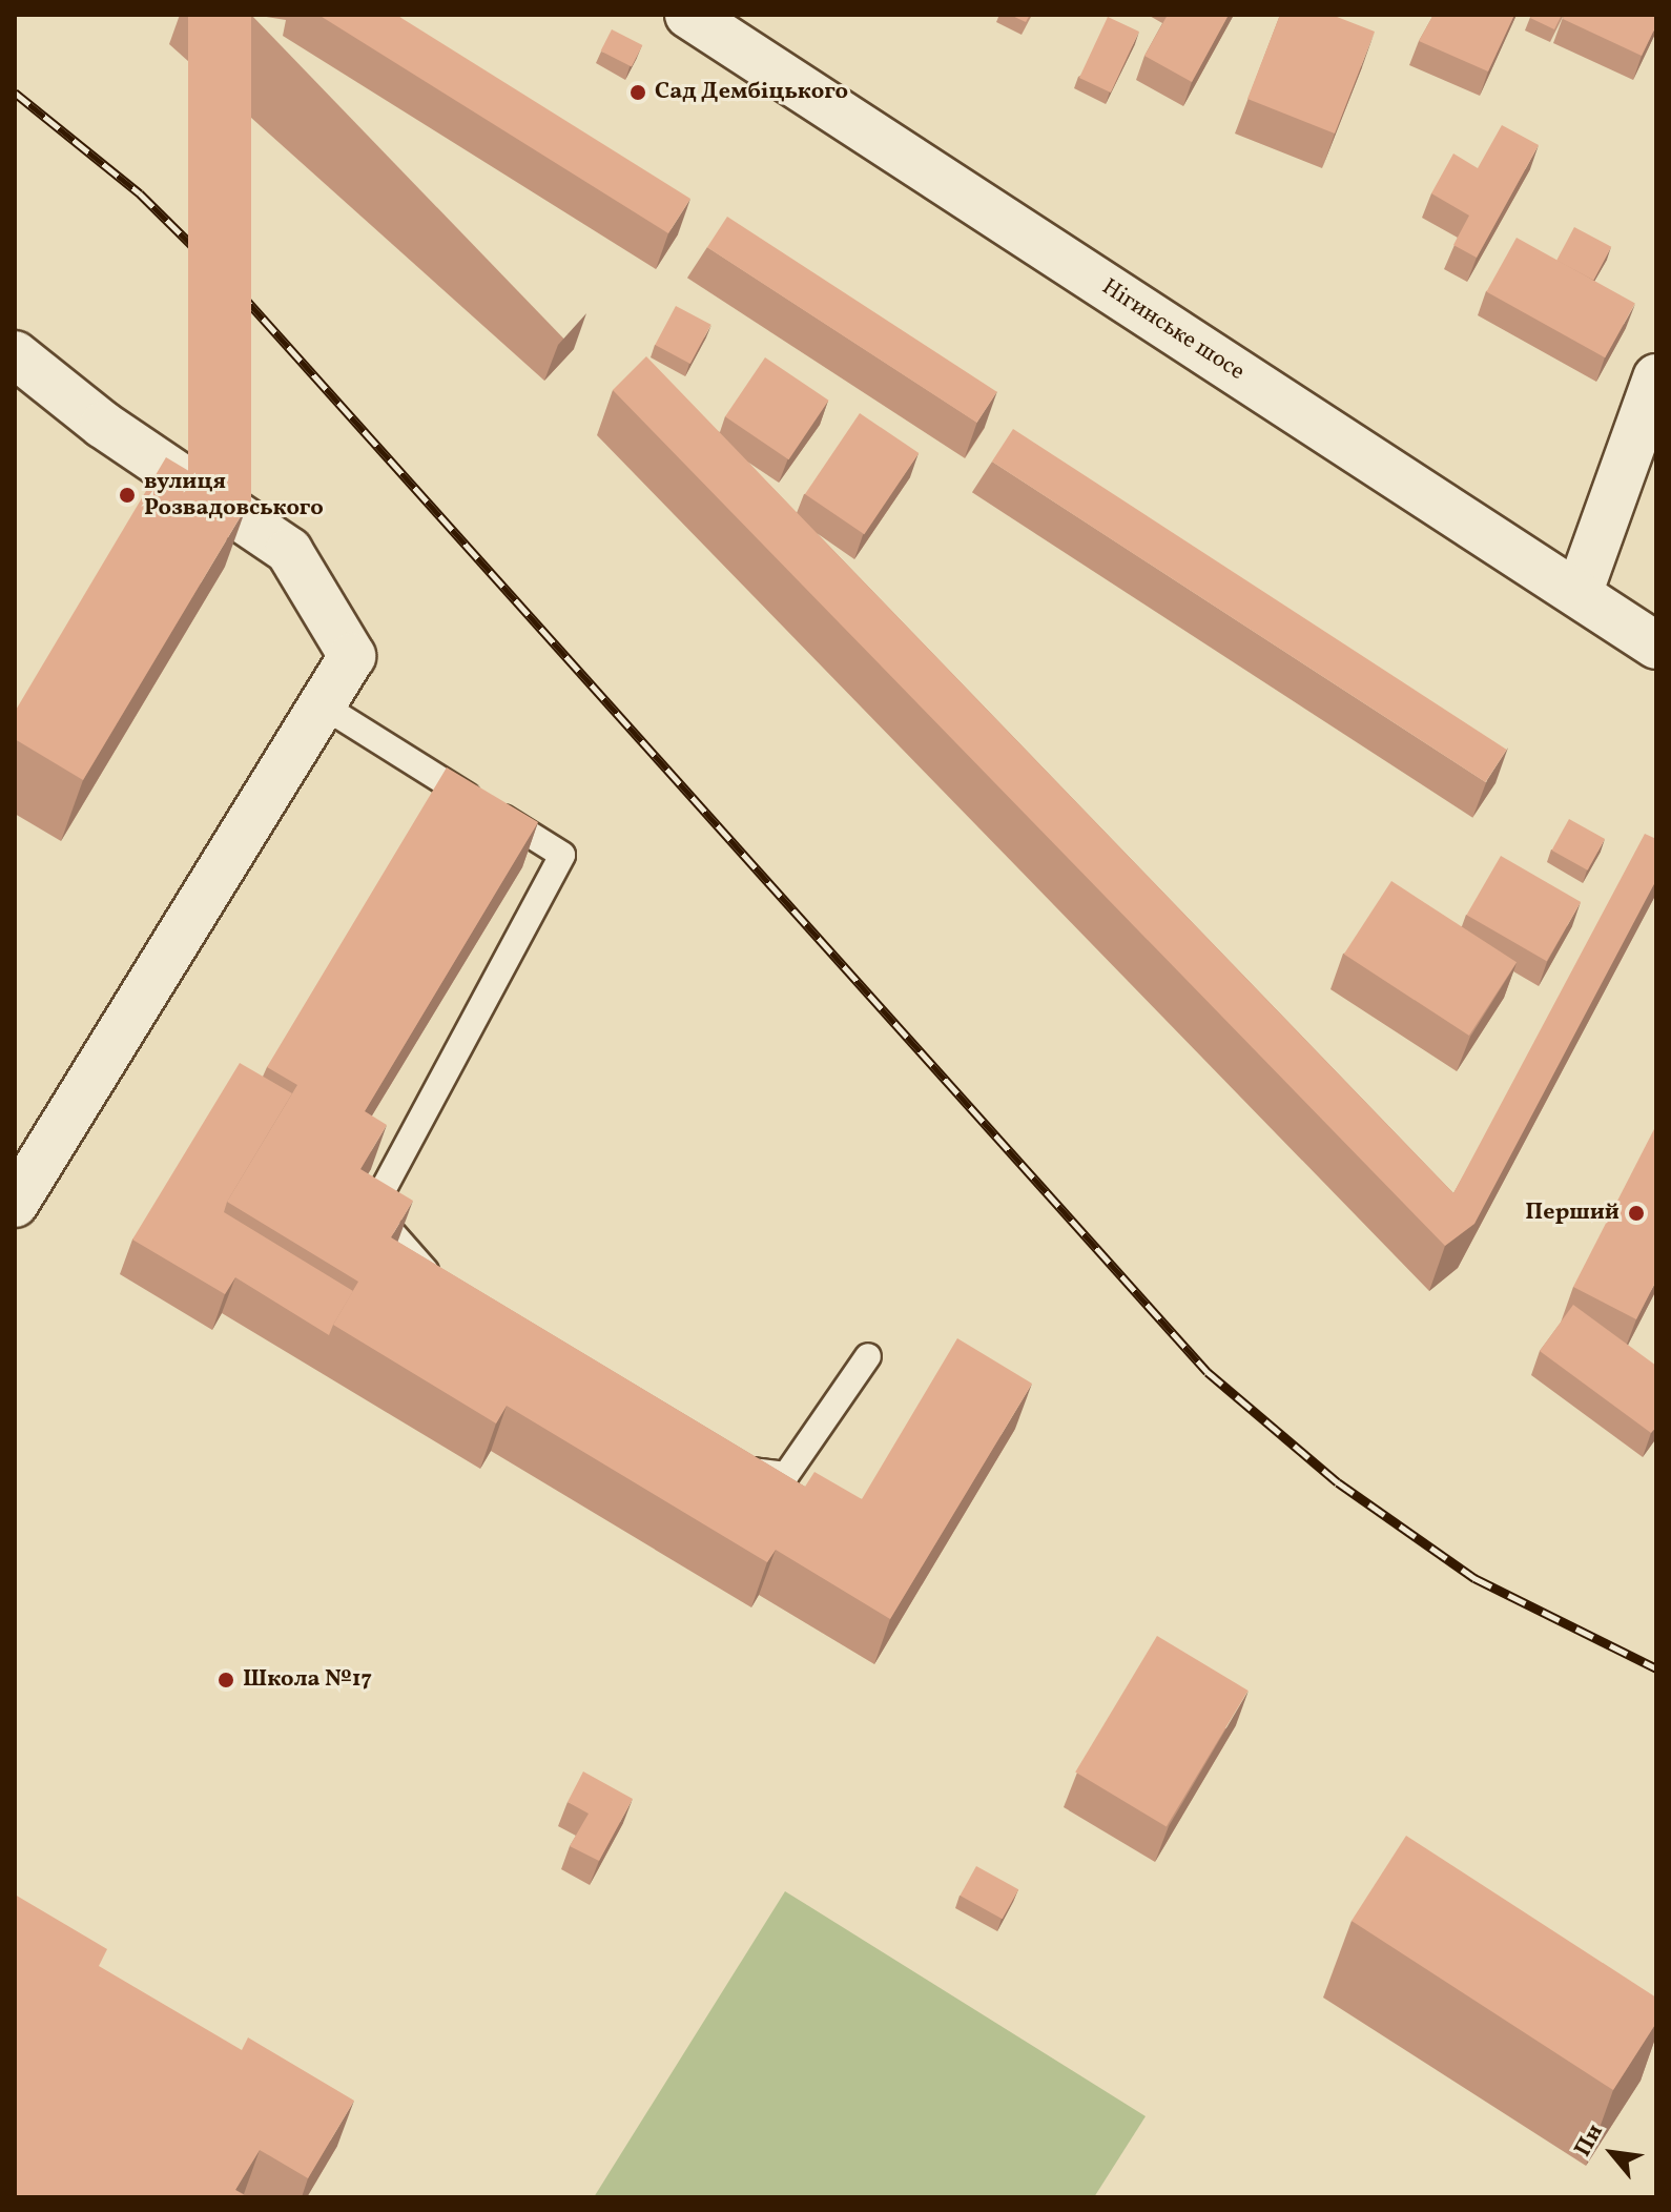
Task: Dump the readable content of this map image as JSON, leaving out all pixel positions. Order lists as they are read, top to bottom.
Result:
{
  "streets": {
    "street": ["Нігинське шосе"]
  },
  "places": [
    "Сад Дембіцького",
    "вулиця Розвадовського",
    "Перший",
    "Школа №17"
  ],
  "north": "top left"
}
